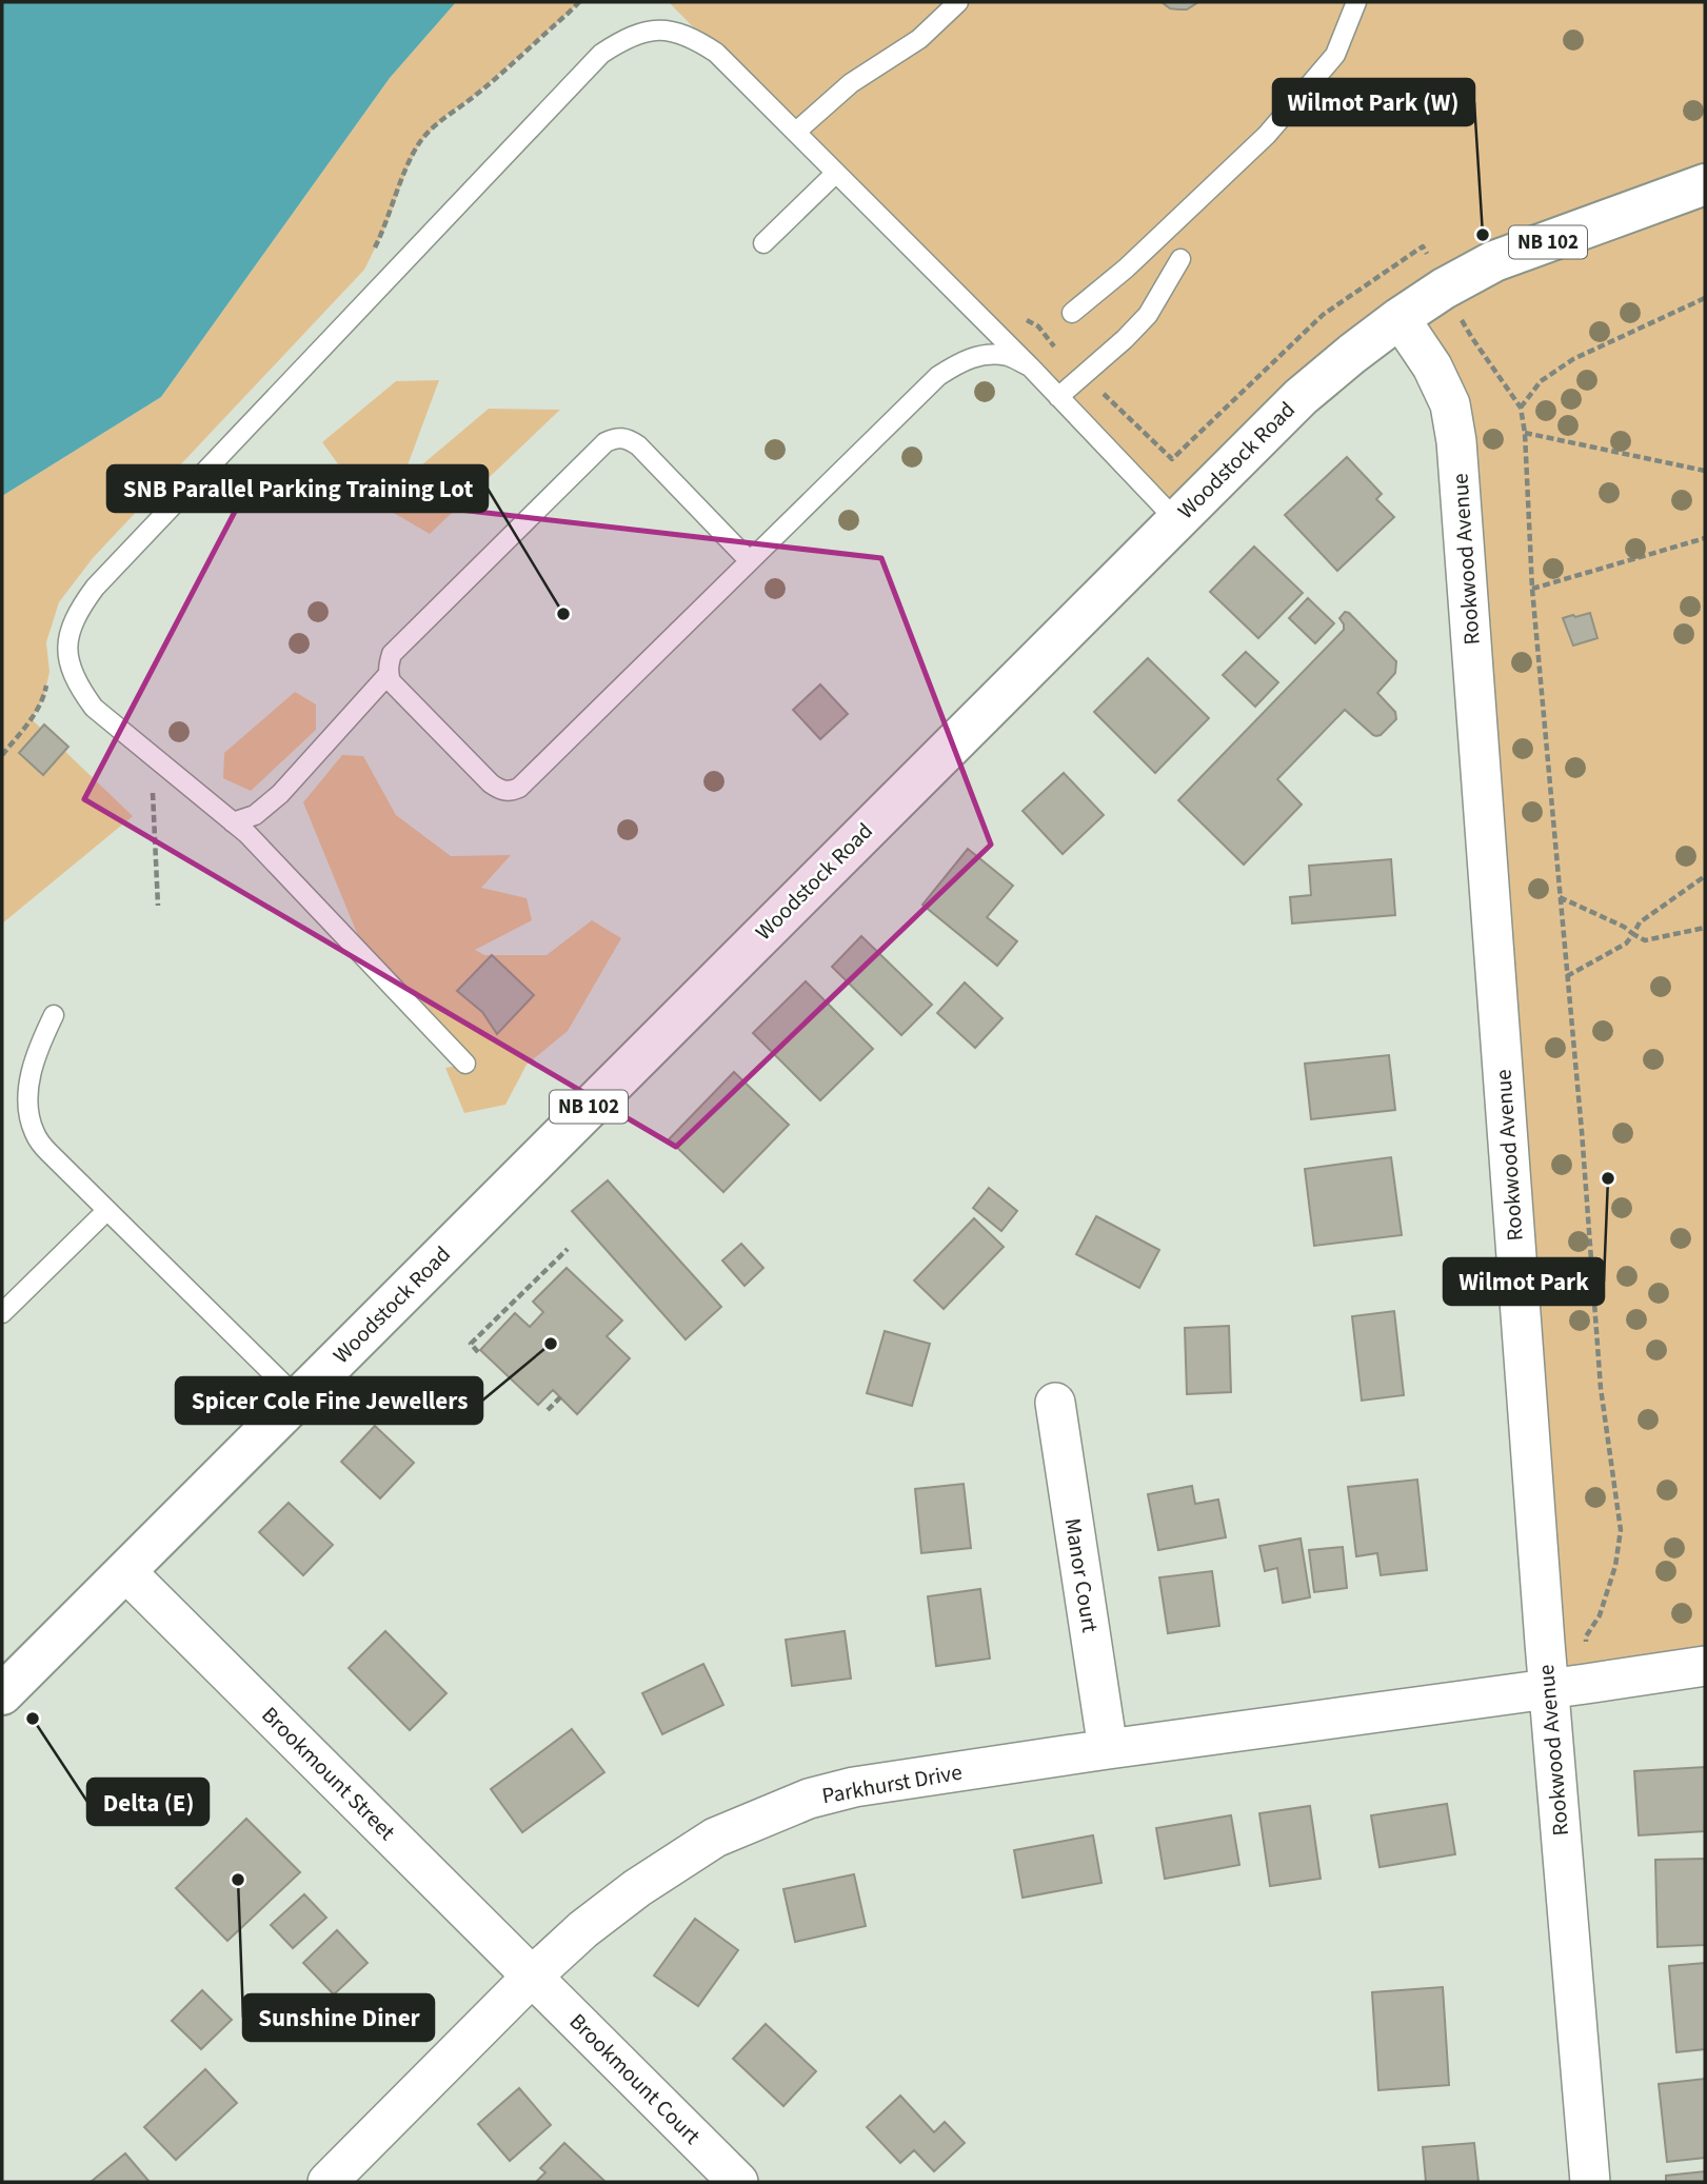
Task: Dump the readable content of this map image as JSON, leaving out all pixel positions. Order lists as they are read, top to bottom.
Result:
{
  "streets": {
    "main road": ["NB 102", "Woodstock Road"],
    "street": [
      "Rookwood Avenue",
      "Manor Court",
      "Brookmount Street",
      "Parkhurst Drive",
      "Brookmount Court"
    ]
  },
  "crossings": [
    ["Woodstock Road", "Rookwood Avenue"],
    ["Woodstock Road", "Brookmount Street"],
    ["Rookwood Avenue", "Parkhurst Drive"],
    ["Manor Court", "Parkhurst Drive"],
    ["Brookmount Street", "Parkhurst Drive"],
    ["Brookmount Street", "Brookmount Court"],
    ["Parkhurst Drive", "Brookmount Court"]
  ],
  "places": [
    "Wilmot Park (W)",
    "SNB Parallel Parking Training Lot",
    "Wilmot Park",
    "Spicer Cole Fine Jewellers",
    "Delta (E)",
    "Sunshine Diner"
  ]
}
